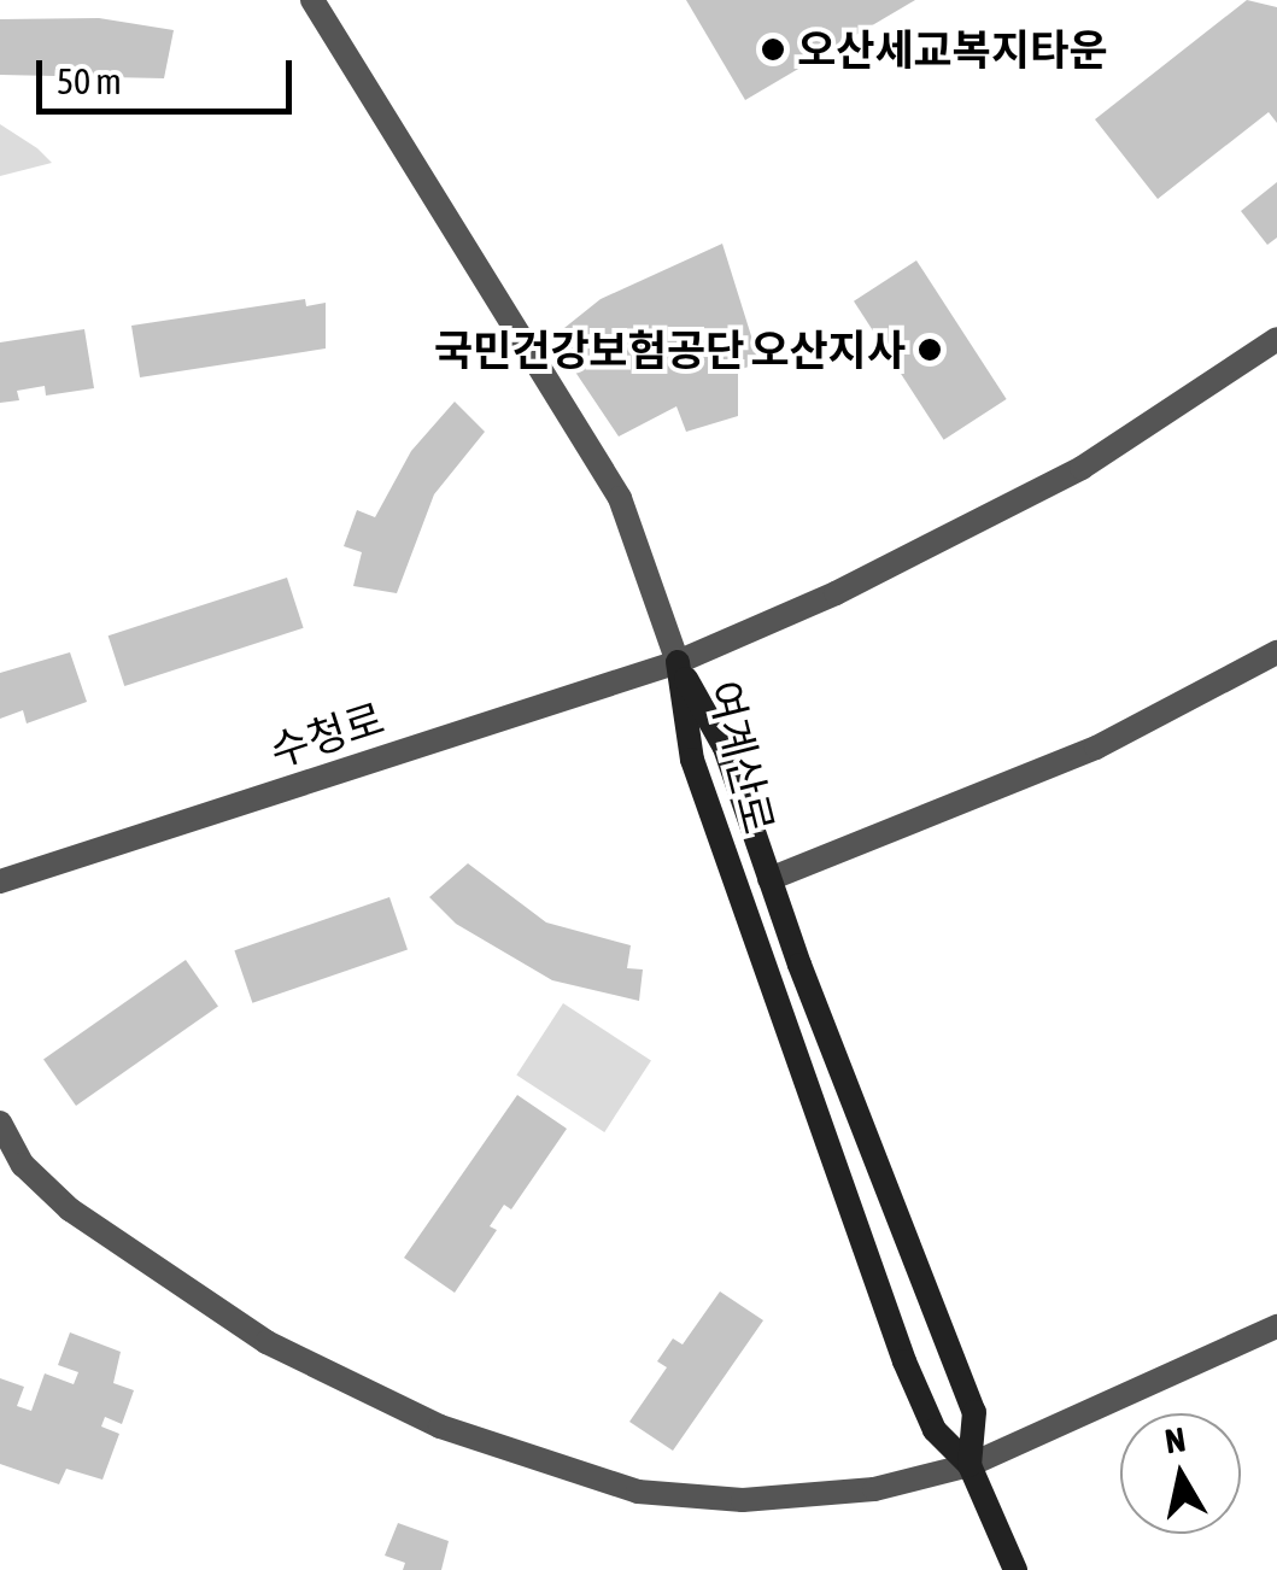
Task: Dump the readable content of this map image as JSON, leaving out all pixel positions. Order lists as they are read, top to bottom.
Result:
{
  "streets": {
    "street": ["수청로", "여계산로"]
  },
  "crossings": [
    ["수청로", "여계산로"]
  ],
  "places": ["오산세교복지타운", "국민건강보험공단 오산지사"],
  "scale_bar": "50 m",
  "north": "top"
}
